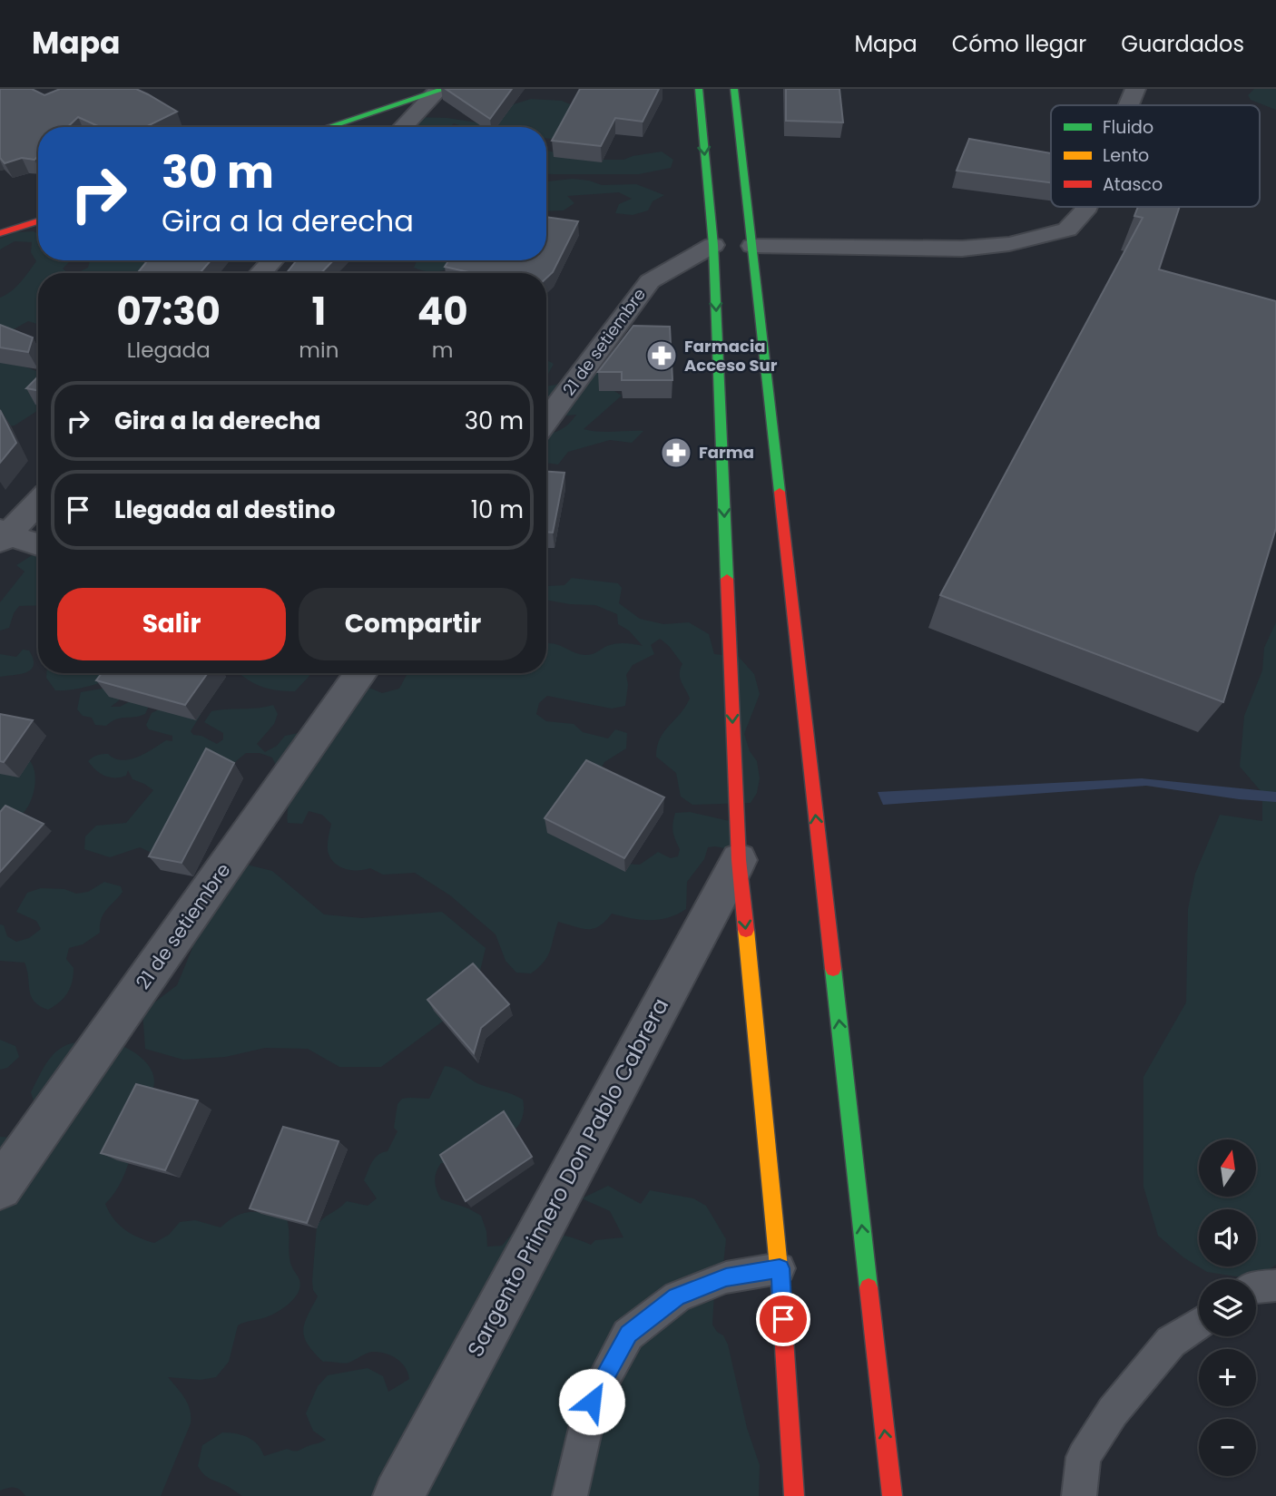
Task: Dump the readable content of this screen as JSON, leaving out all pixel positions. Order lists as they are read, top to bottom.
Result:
{
  "streets": {
    "street": ["21 de setiembre", "Sargento Primero Don Pablo Cabrera"]
  },
  "places": {
    "pharmacy": ["Farmacia Acceso Sur", "Farma"]
  },
  "legend": ["Fluido", "Lento", "Atasco"],
  "north": "top",
  "page": {
    "header": "Mapa",
    "nav": ["Mapa", "Cómo llegar", "Guardados"],
    "turn": ["30 m", "Gira a la derecha"],
    "eta": [
      "07:30",
      "Llegada",
      "1",
      "min",
      "40",
      "m"
    ],
    "list": [
      {
        "name": "Gira a la derecha",
        "value": "30 m"
      },
      {
        "name": "Llegada al destino",
        "value": "10 m"
      }
    ],
    "buttons": ["Salir", "Compartir"],
    "map_buttons": ["+", "−"]
  }
}
